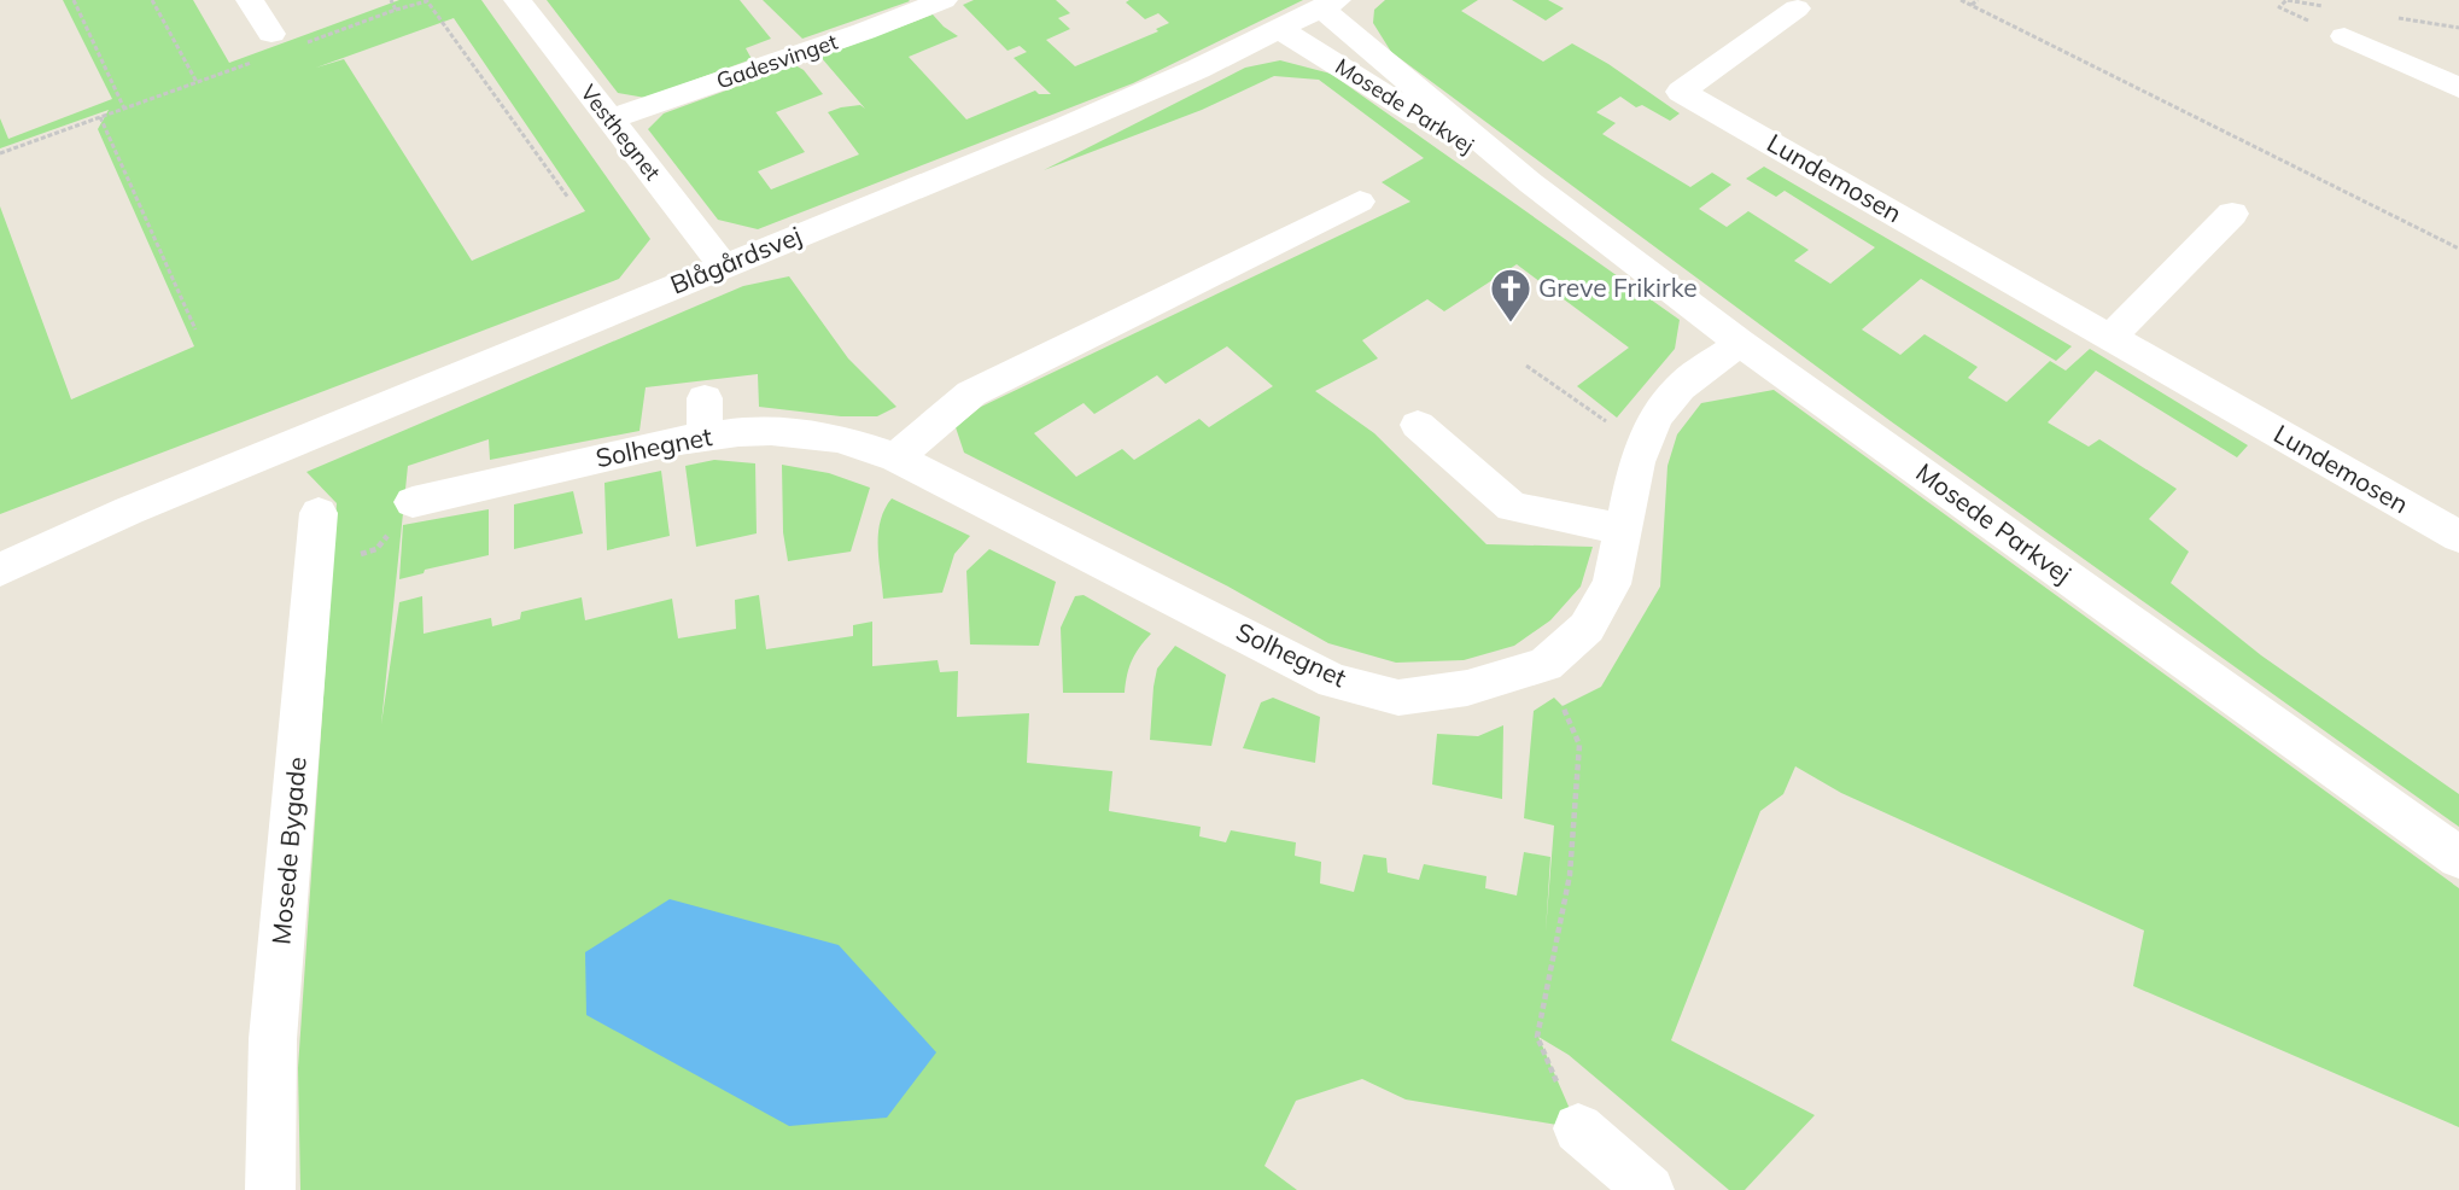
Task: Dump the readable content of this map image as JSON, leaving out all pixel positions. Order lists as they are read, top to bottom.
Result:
{
  "streets": {
    "street": [
      "Gadesvinget",
      "Mosede Parkvej",
      "Vesthegnet",
      "Lundemosen",
      "Blågårdsvej",
      "Solhegnet",
      "Mosede Bygade"
    ]
  },
  "crossings": [
    ["Gadesvinget", "Vesthegnet"],
    ["Mosede Parkvej", "Blågårdsvej"],
    ["Mosede Parkvej", "Solhegnet"],
    ["Vesthegnet", "Blågårdsvej"]
  ],
  "places": {
    "church": ["Greve Frikirke"]
  }
}
